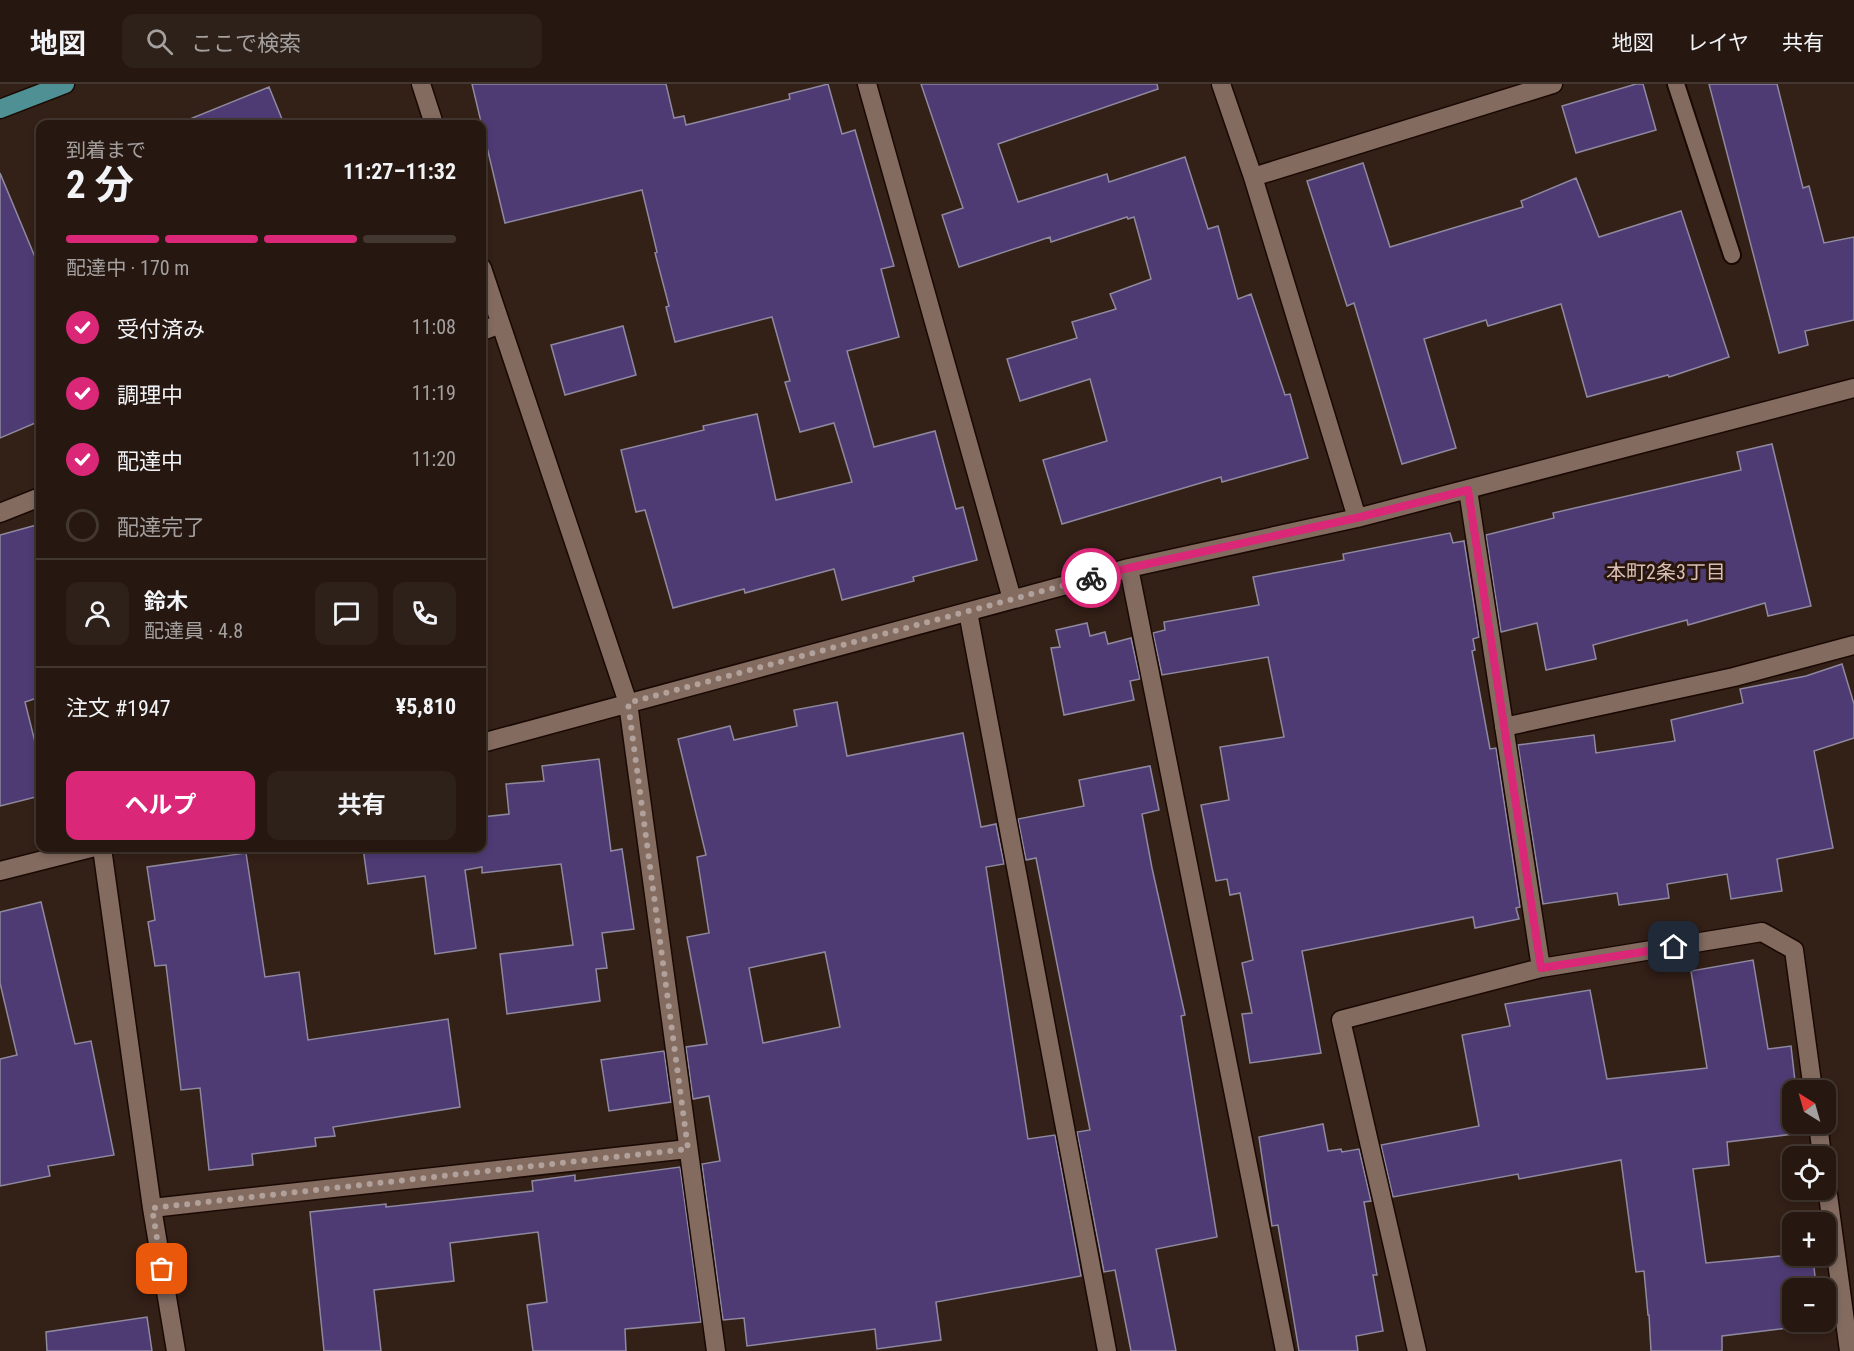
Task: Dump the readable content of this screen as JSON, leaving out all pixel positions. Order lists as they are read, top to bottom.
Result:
{
  "districts": ["本町2条3丁目"],
  "north": "top left",
  "page": {
    "header": "地図",
    "search": "ここで検索",
    "nav": ["地図", "レイヤ", "共有"],
    "heading": ["2 分", "到着まで", "11:27–11:32"],
    "panel": [
      "鈴木",
      "配達員 · 4.8",
      "注文 #1947",
      "¥5,810"
    ],
    "bar": "配達中 · 170 m",
    "list": [
      ["受付済み", "11:08"],
      ["調理中", "11:19"],
      ["配達中", "11:20"],
      "配達完了"
    ],
    "buttons": ["ヘルプ", "共有"],
    "map_buttons": ["+", "−"]
  }
}
